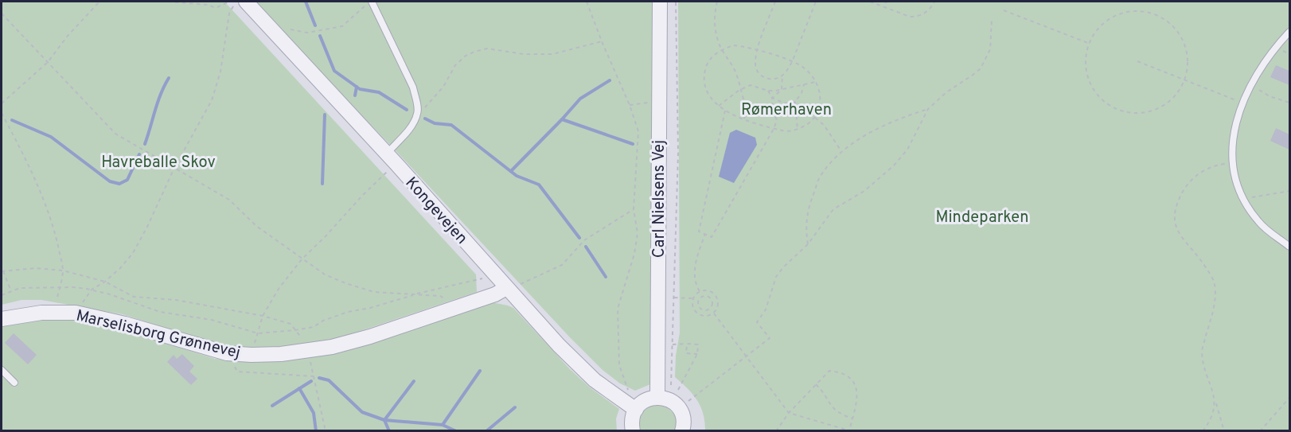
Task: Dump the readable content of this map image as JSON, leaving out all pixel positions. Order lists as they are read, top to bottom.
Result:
{
  "streets": {
    "street": ["Carl Nielsens Vej", "Kongevejen", "Marselisborg Grønnevej"]
  },
  "crossings": [
    ["Kongevejen", "Marselisborg Grønnevej"]
  ],
  "parks": ["Rømerhaven", "Havreballe Skov", "Mindeparken"]
}
